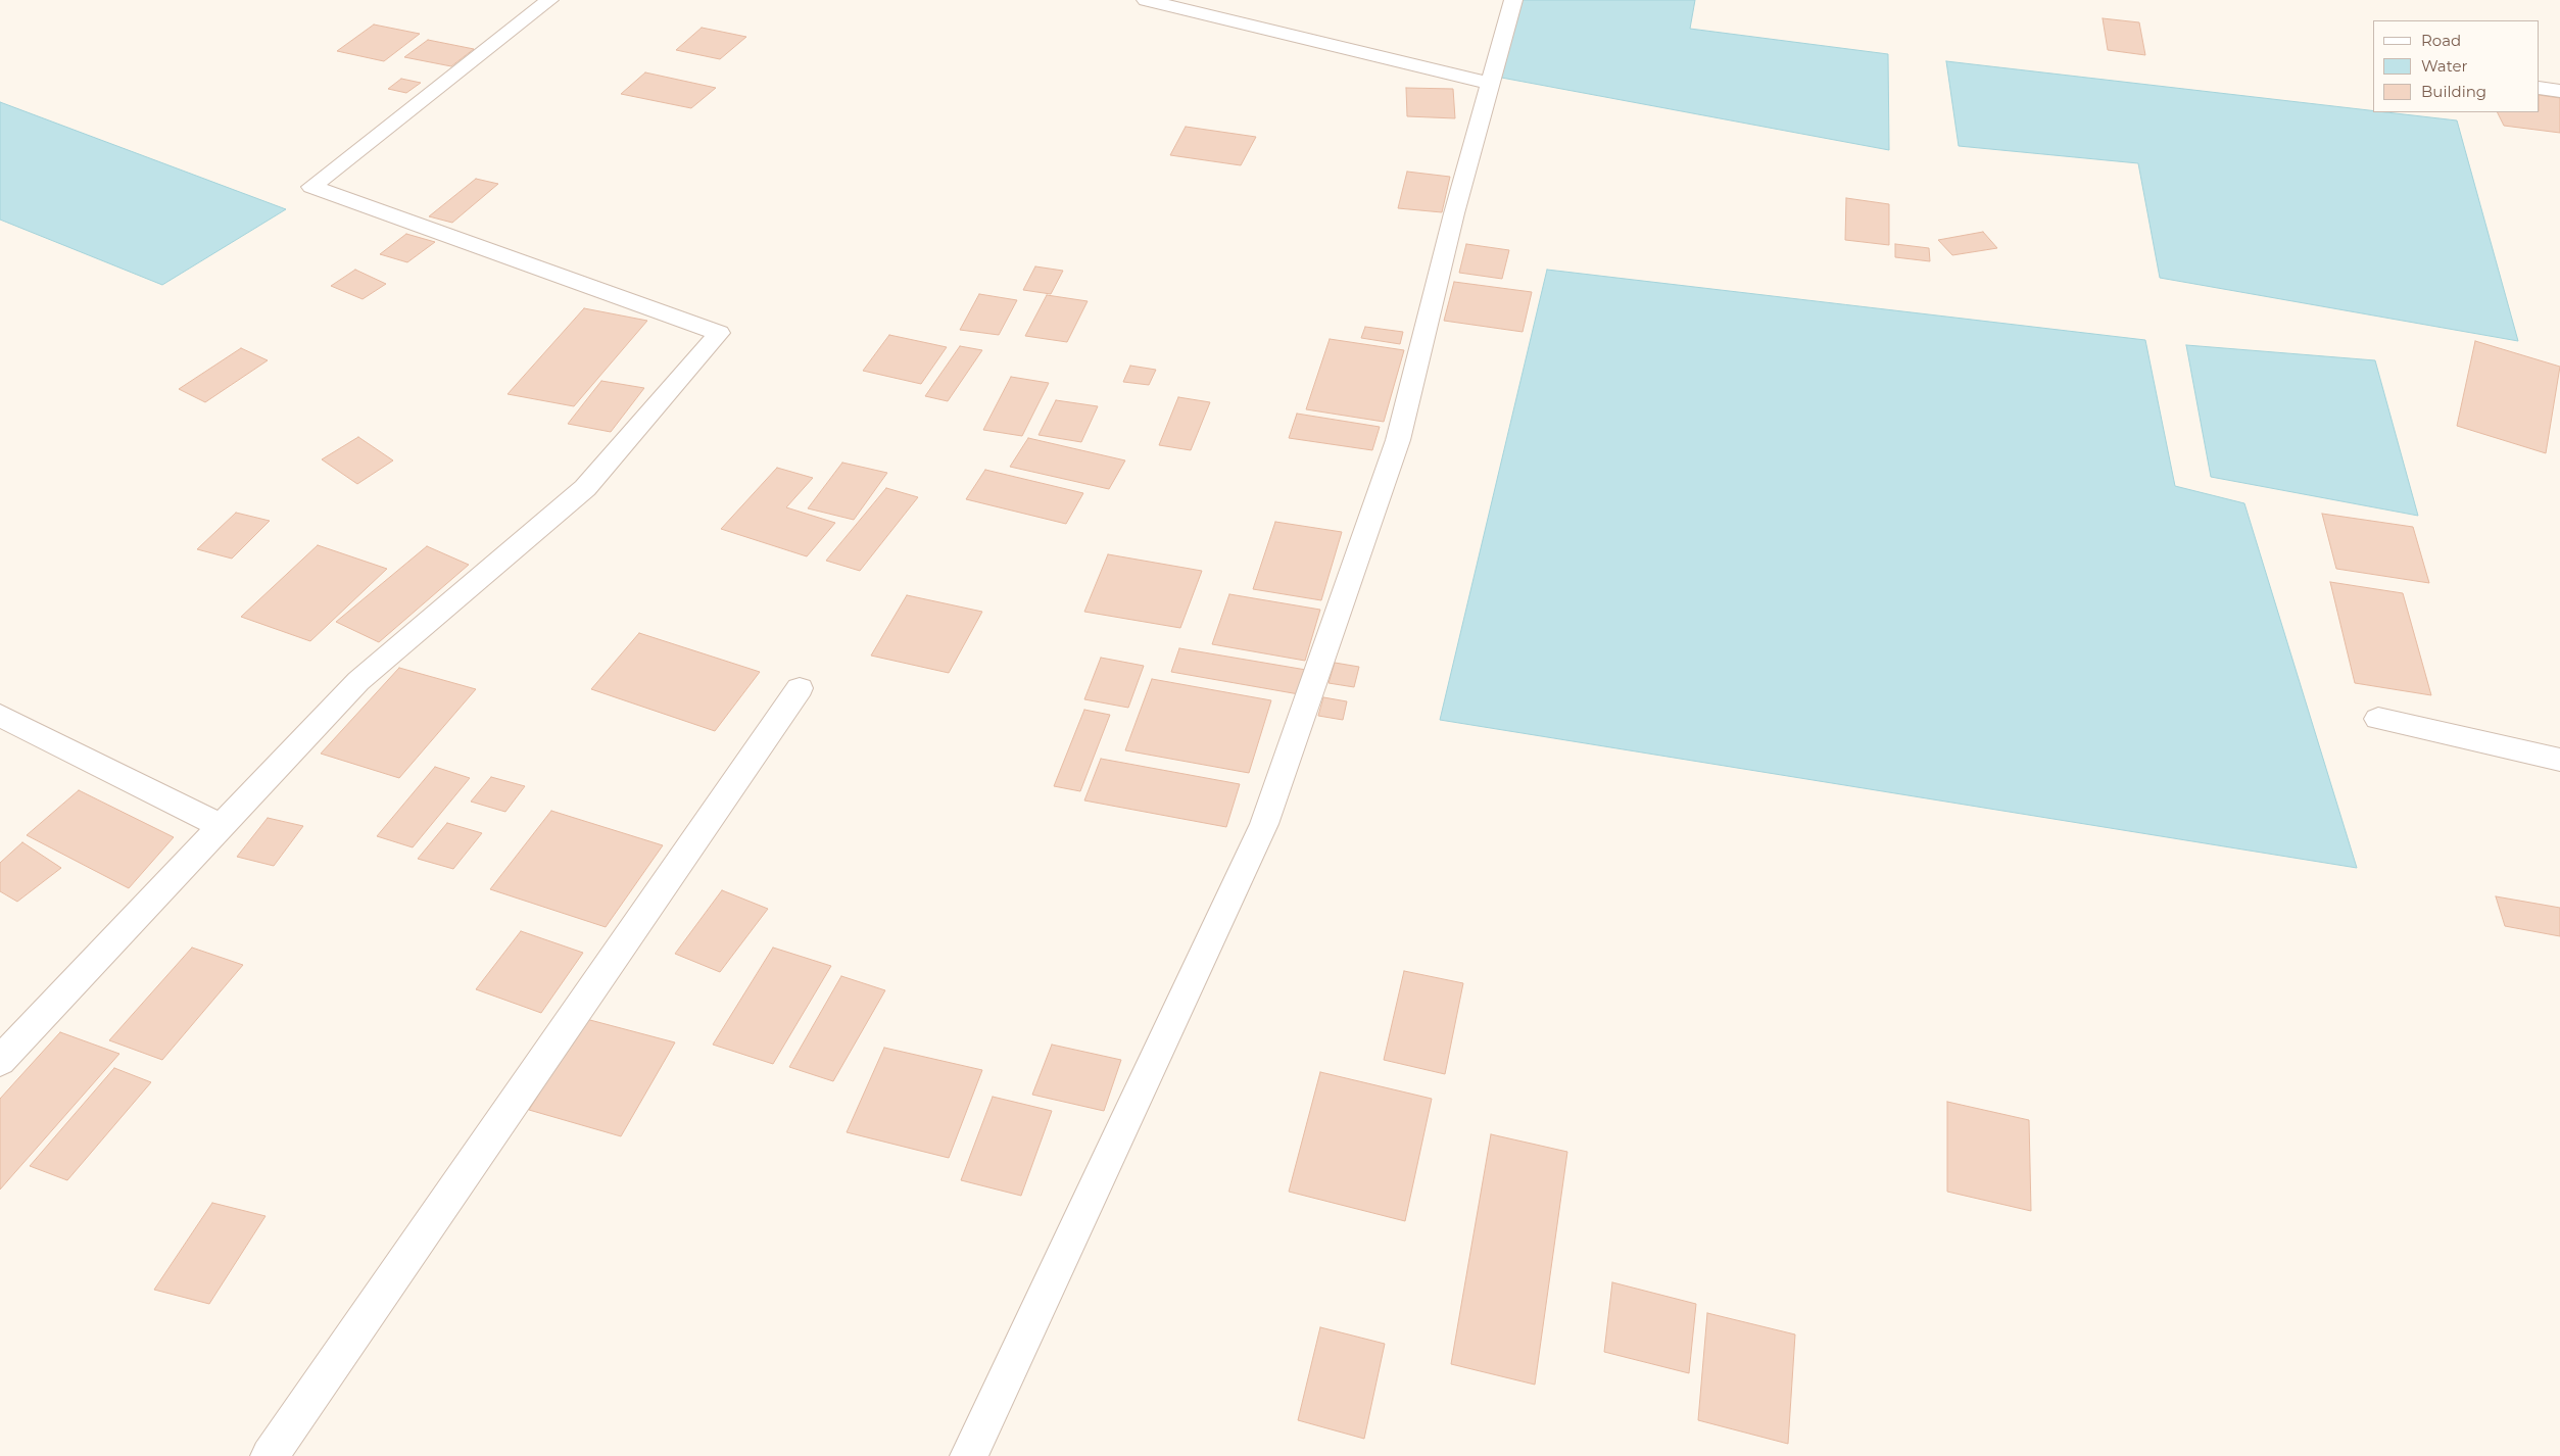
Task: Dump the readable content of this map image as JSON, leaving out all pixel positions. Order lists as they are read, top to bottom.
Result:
{
  "legend": ["Road", "Water", "Building"]
}
